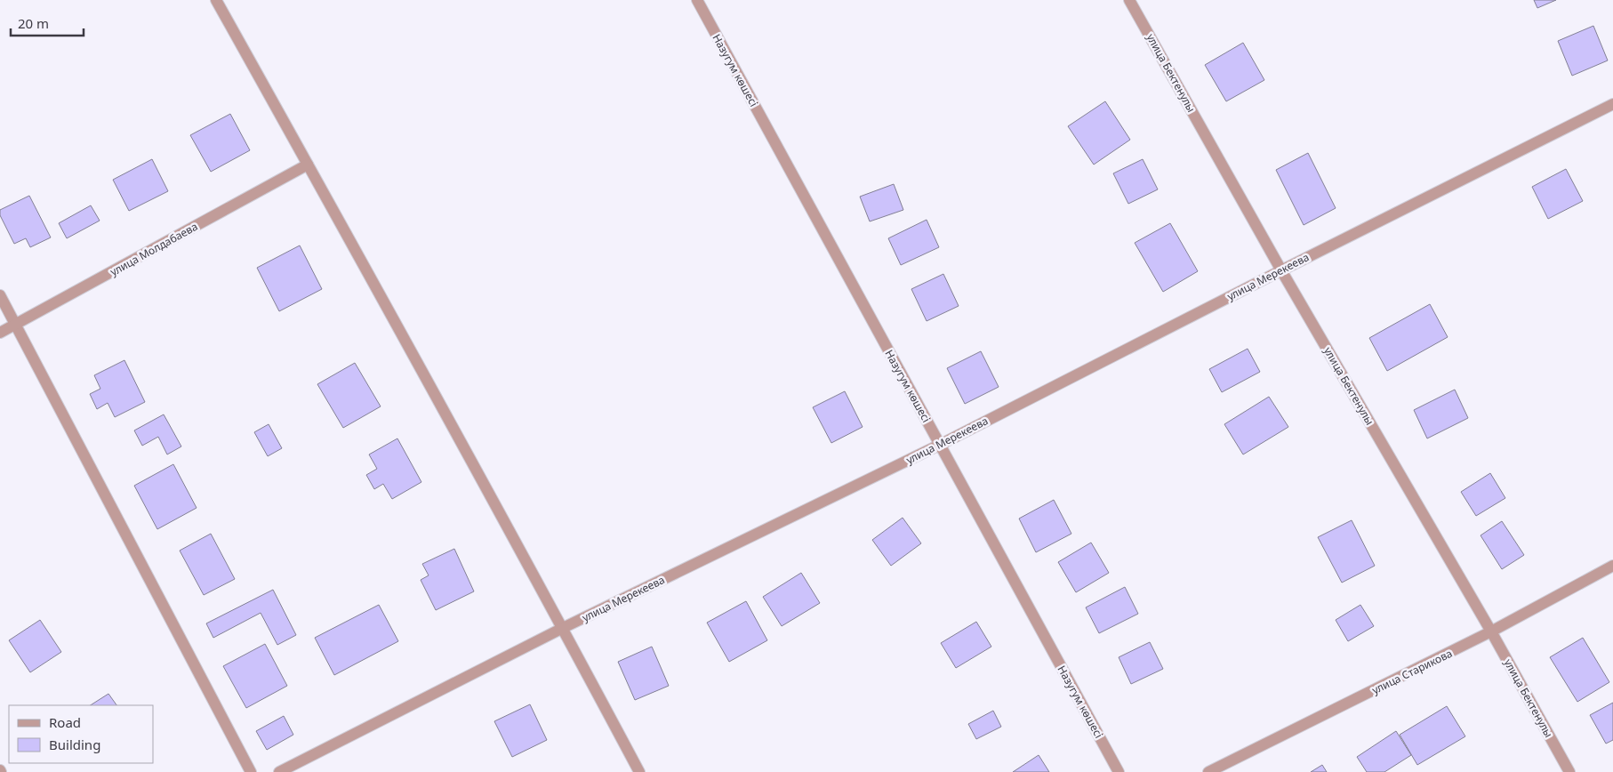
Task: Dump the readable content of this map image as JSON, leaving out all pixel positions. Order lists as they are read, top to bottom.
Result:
{
  "streets": {
    "street": [
      "Назугум көшесі",
      "улица Бектенулы",
      "улица Молдабаева",
      "улица Мерекеева",
      "улица Старикова"
    ]
  },
  "crossings": [
    ["Назугум көшесі", "улица Мерекеева"],
    ["улица Бектенулы", "улица Мерекеева"],
    ["улица Бектенулы", "улица Старикова"]
  ],
  "legend": ["Road", "Building"],
  "scale_bar": "20 m"
}
